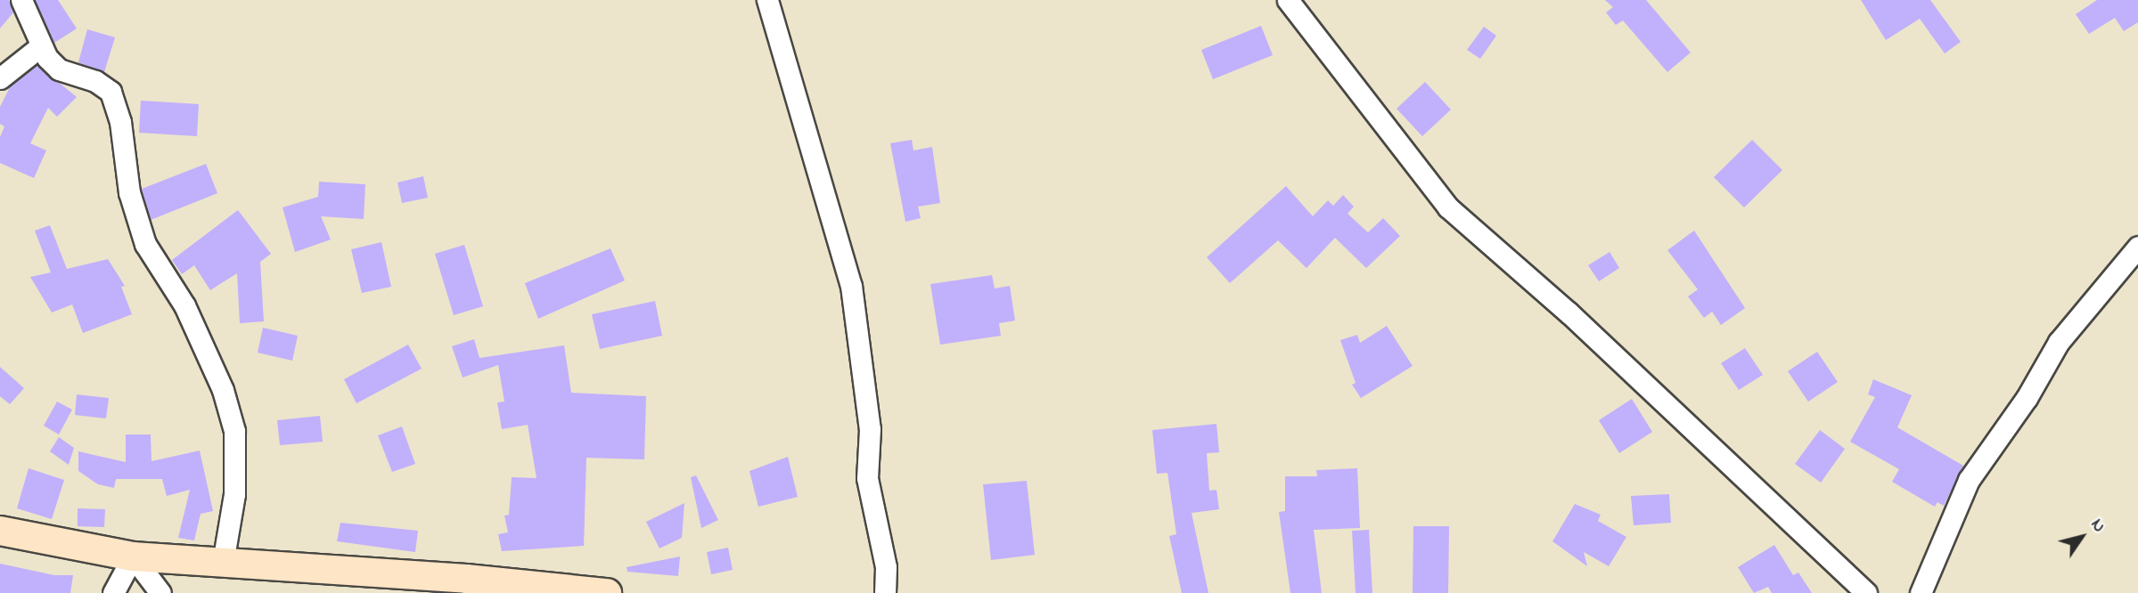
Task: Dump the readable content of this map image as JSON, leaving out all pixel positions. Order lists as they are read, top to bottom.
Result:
{
  "north": "top right"
}
